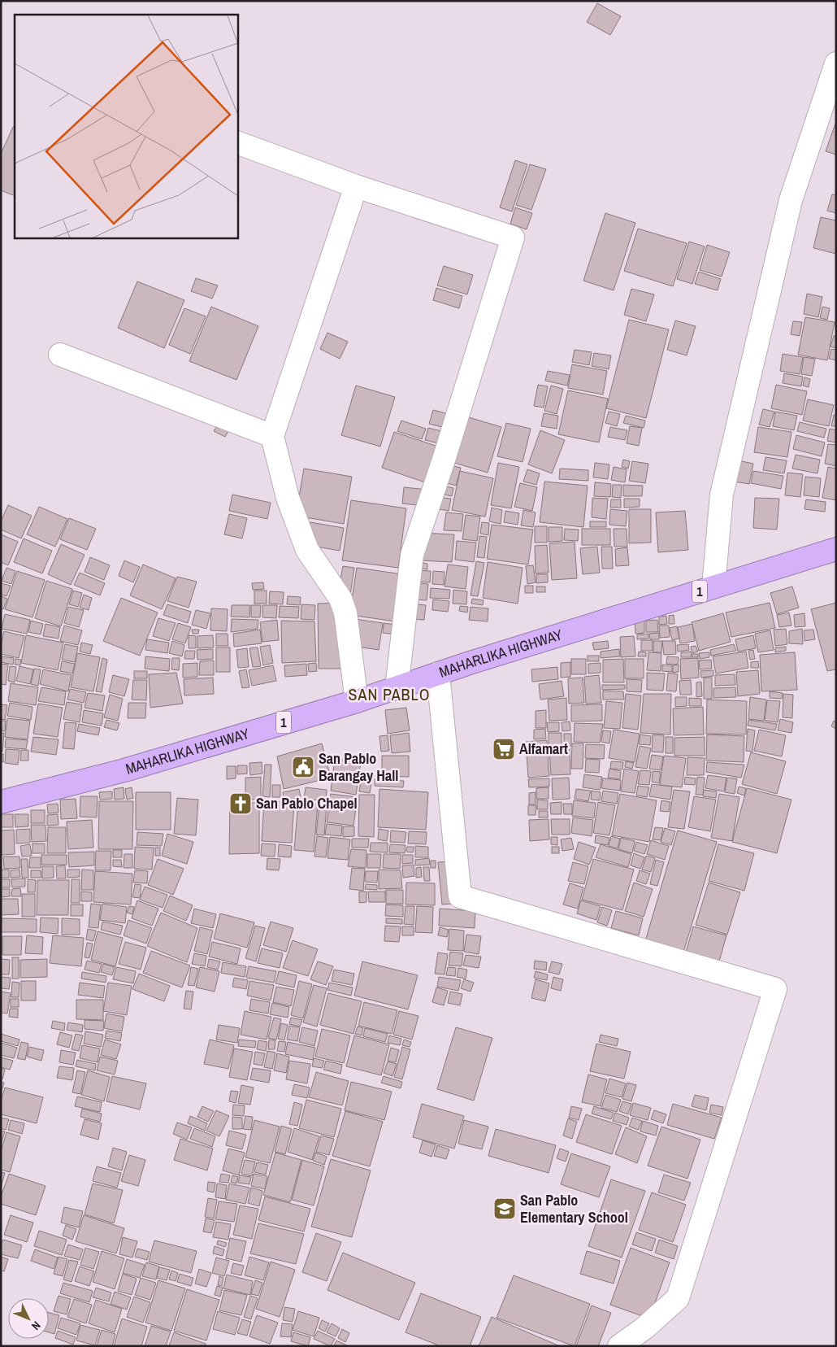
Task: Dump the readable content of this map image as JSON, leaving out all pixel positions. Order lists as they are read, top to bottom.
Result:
{
  "streets": {
    "highway": ["1", "MAHARLIKA HIGHWAY"]
  },
  "districts": ["SAN PABLO"],
  "places": {
    "supermarket": ["Alfamart"],
    "public building": ["San Pablo Barangay Hall"],
    "church": ["San Pablo Chapel"],
    "school or university": ["San Pablo Elementary School"]
  },
  "north": "bottom right"
}
